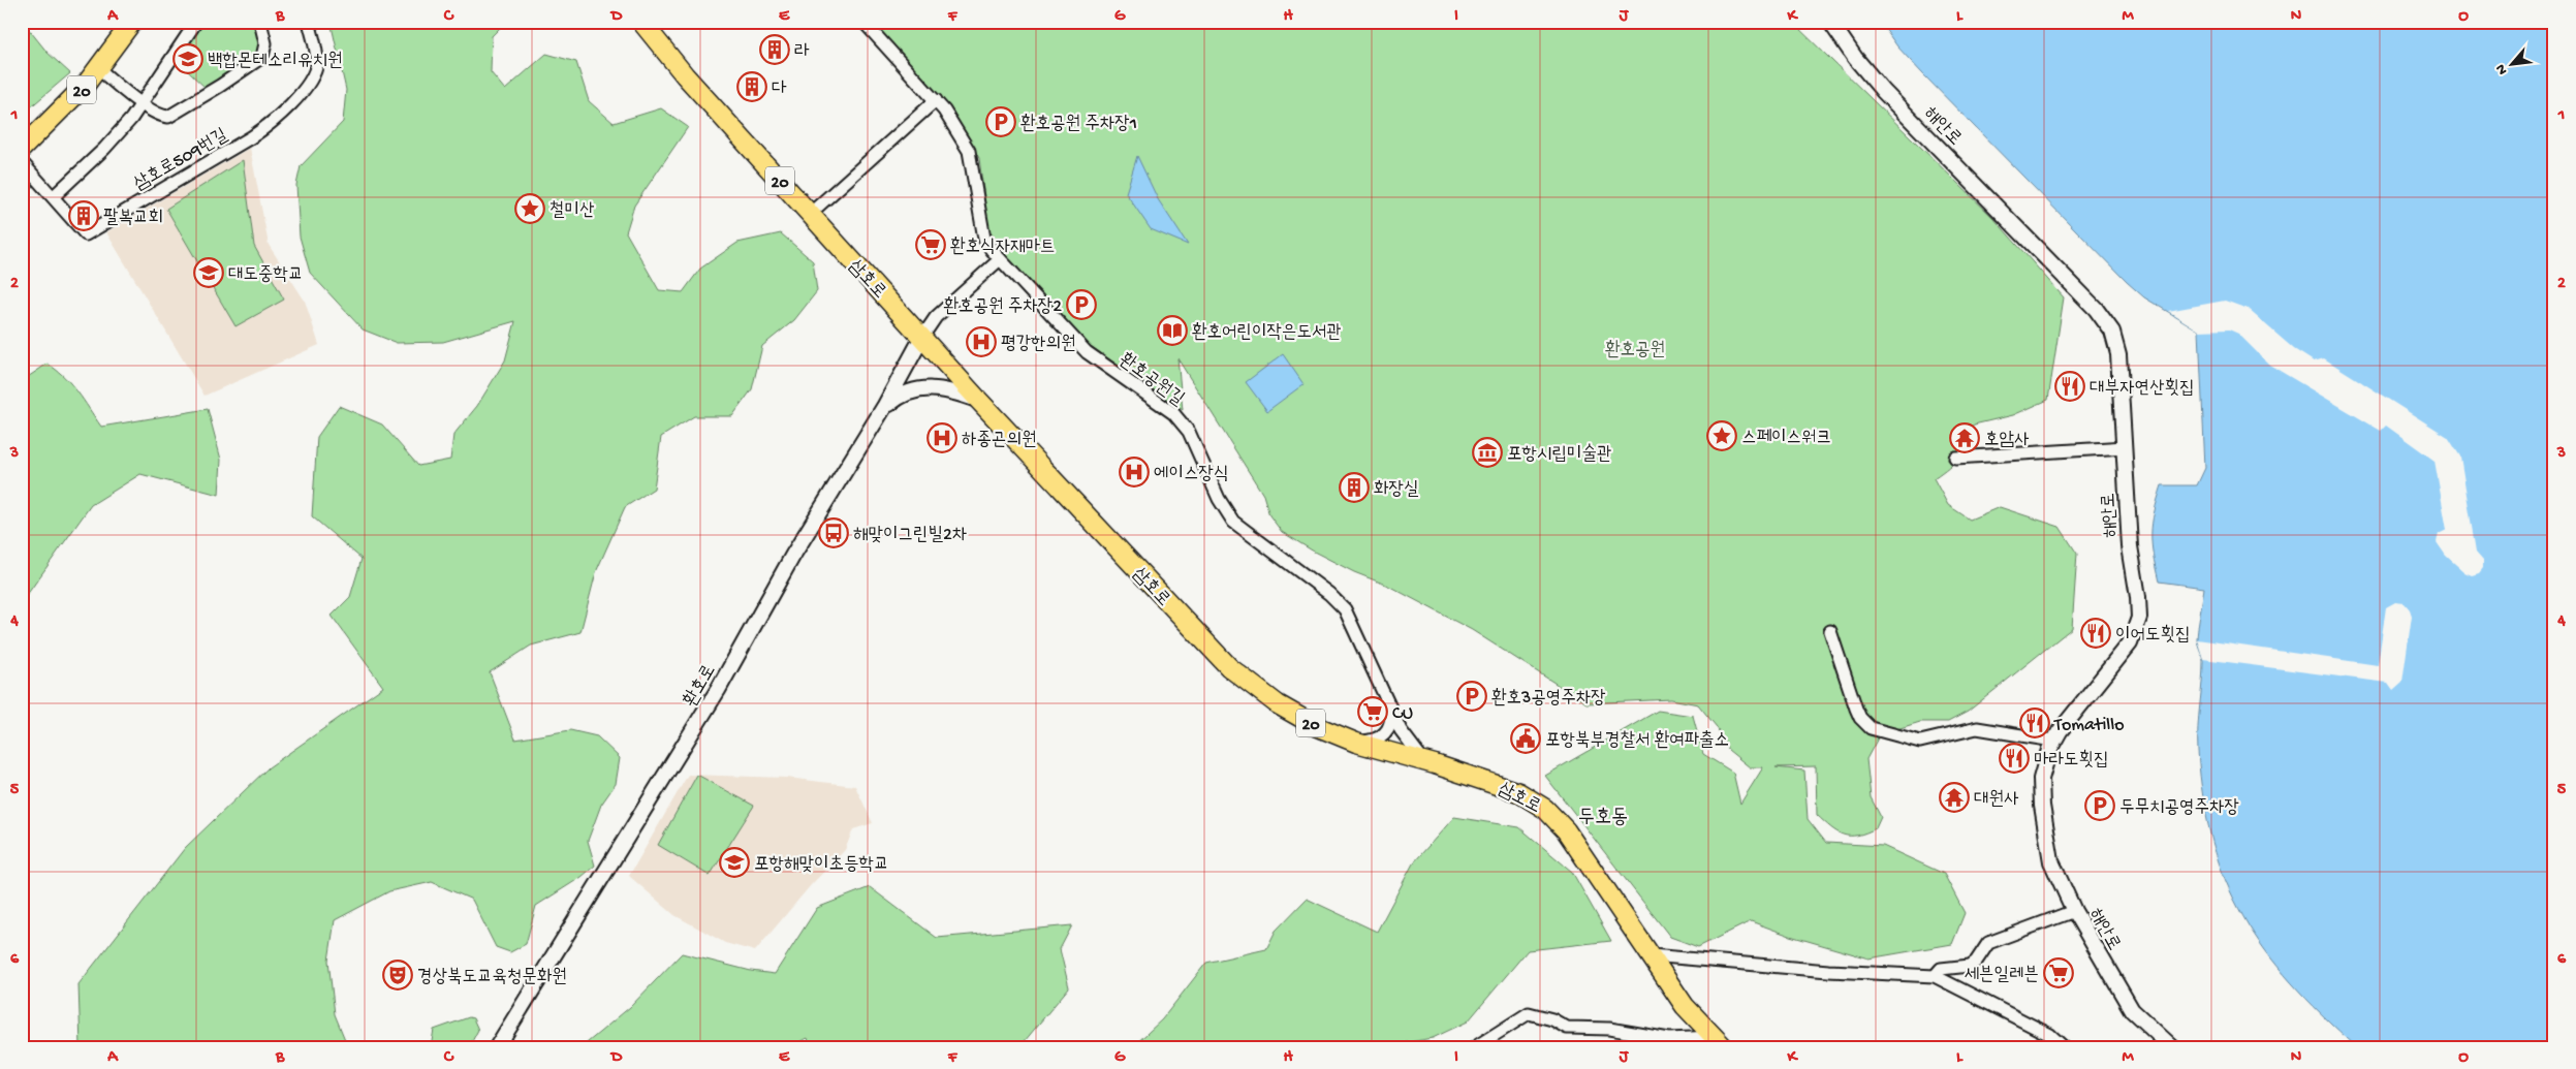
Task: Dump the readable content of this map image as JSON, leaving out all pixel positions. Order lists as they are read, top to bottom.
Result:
{
  "streets": {
    "main road": ["20", "삼호로"],
    "street": [
      "해안로",
      "삼호로509번길",
      "환호공원길",
      "환호로"
    ]
  },
  "crossings": [
    ["삼호로", "환호공원길"],
    ["삼호로", "환호로"]
  ],
  "districts": ["두호동"],
  "parks": ["환호공원"],
  "places": {
    "building": [
      "라",
      "다",
      "팔복교회",
      "화장실"
    ],
    "school or university": ["백합몬테소리유치원", "대도중학교", "포항해맞이초등학교"],
    "parking": [
      "환호공원 주차장1",
      "환호공원 주차장2",
      "환호3공영주차장",
      "두무치공영주차장"
    ],
    "place": ["철미산", "스페이스워크"],
    "supermarket": ["환호식자재마트", "CU", "세븐일레븐"],
    "library": ["환호어린이작은도서관"],
    "hospital": ["평강한의원", "하종곤의원", "에이스장식"],
    "restaurant": [
      "대부자연산횟집",
      "이어도횟집",
      "Tomatillo",
      "마라도횟집"
    ],
    "temple": ["호암사", "대원사"],
    "museum": ["포항시립미술관"],
    "bus stop": ["해맞이그린빌2차"],
    "public building": ["포항북부경찰서 환여파출소"],
    "theatre": ["경상북도교육청문화원"]
  },
  "north": "bottom left",
  "grid": {
    "columns": [
      "A",
      "B",
      "C",
      "D",
      "E",
      "F",
      "G",
      "H",
      "I",
      "J",
      "K",
      "L",
      "M",
      "N",
      "O"
    ],
    "rows": [
      "1",
      "2",
      "3",
      "4",
      "5",
      "6"
    ]
  }
}
